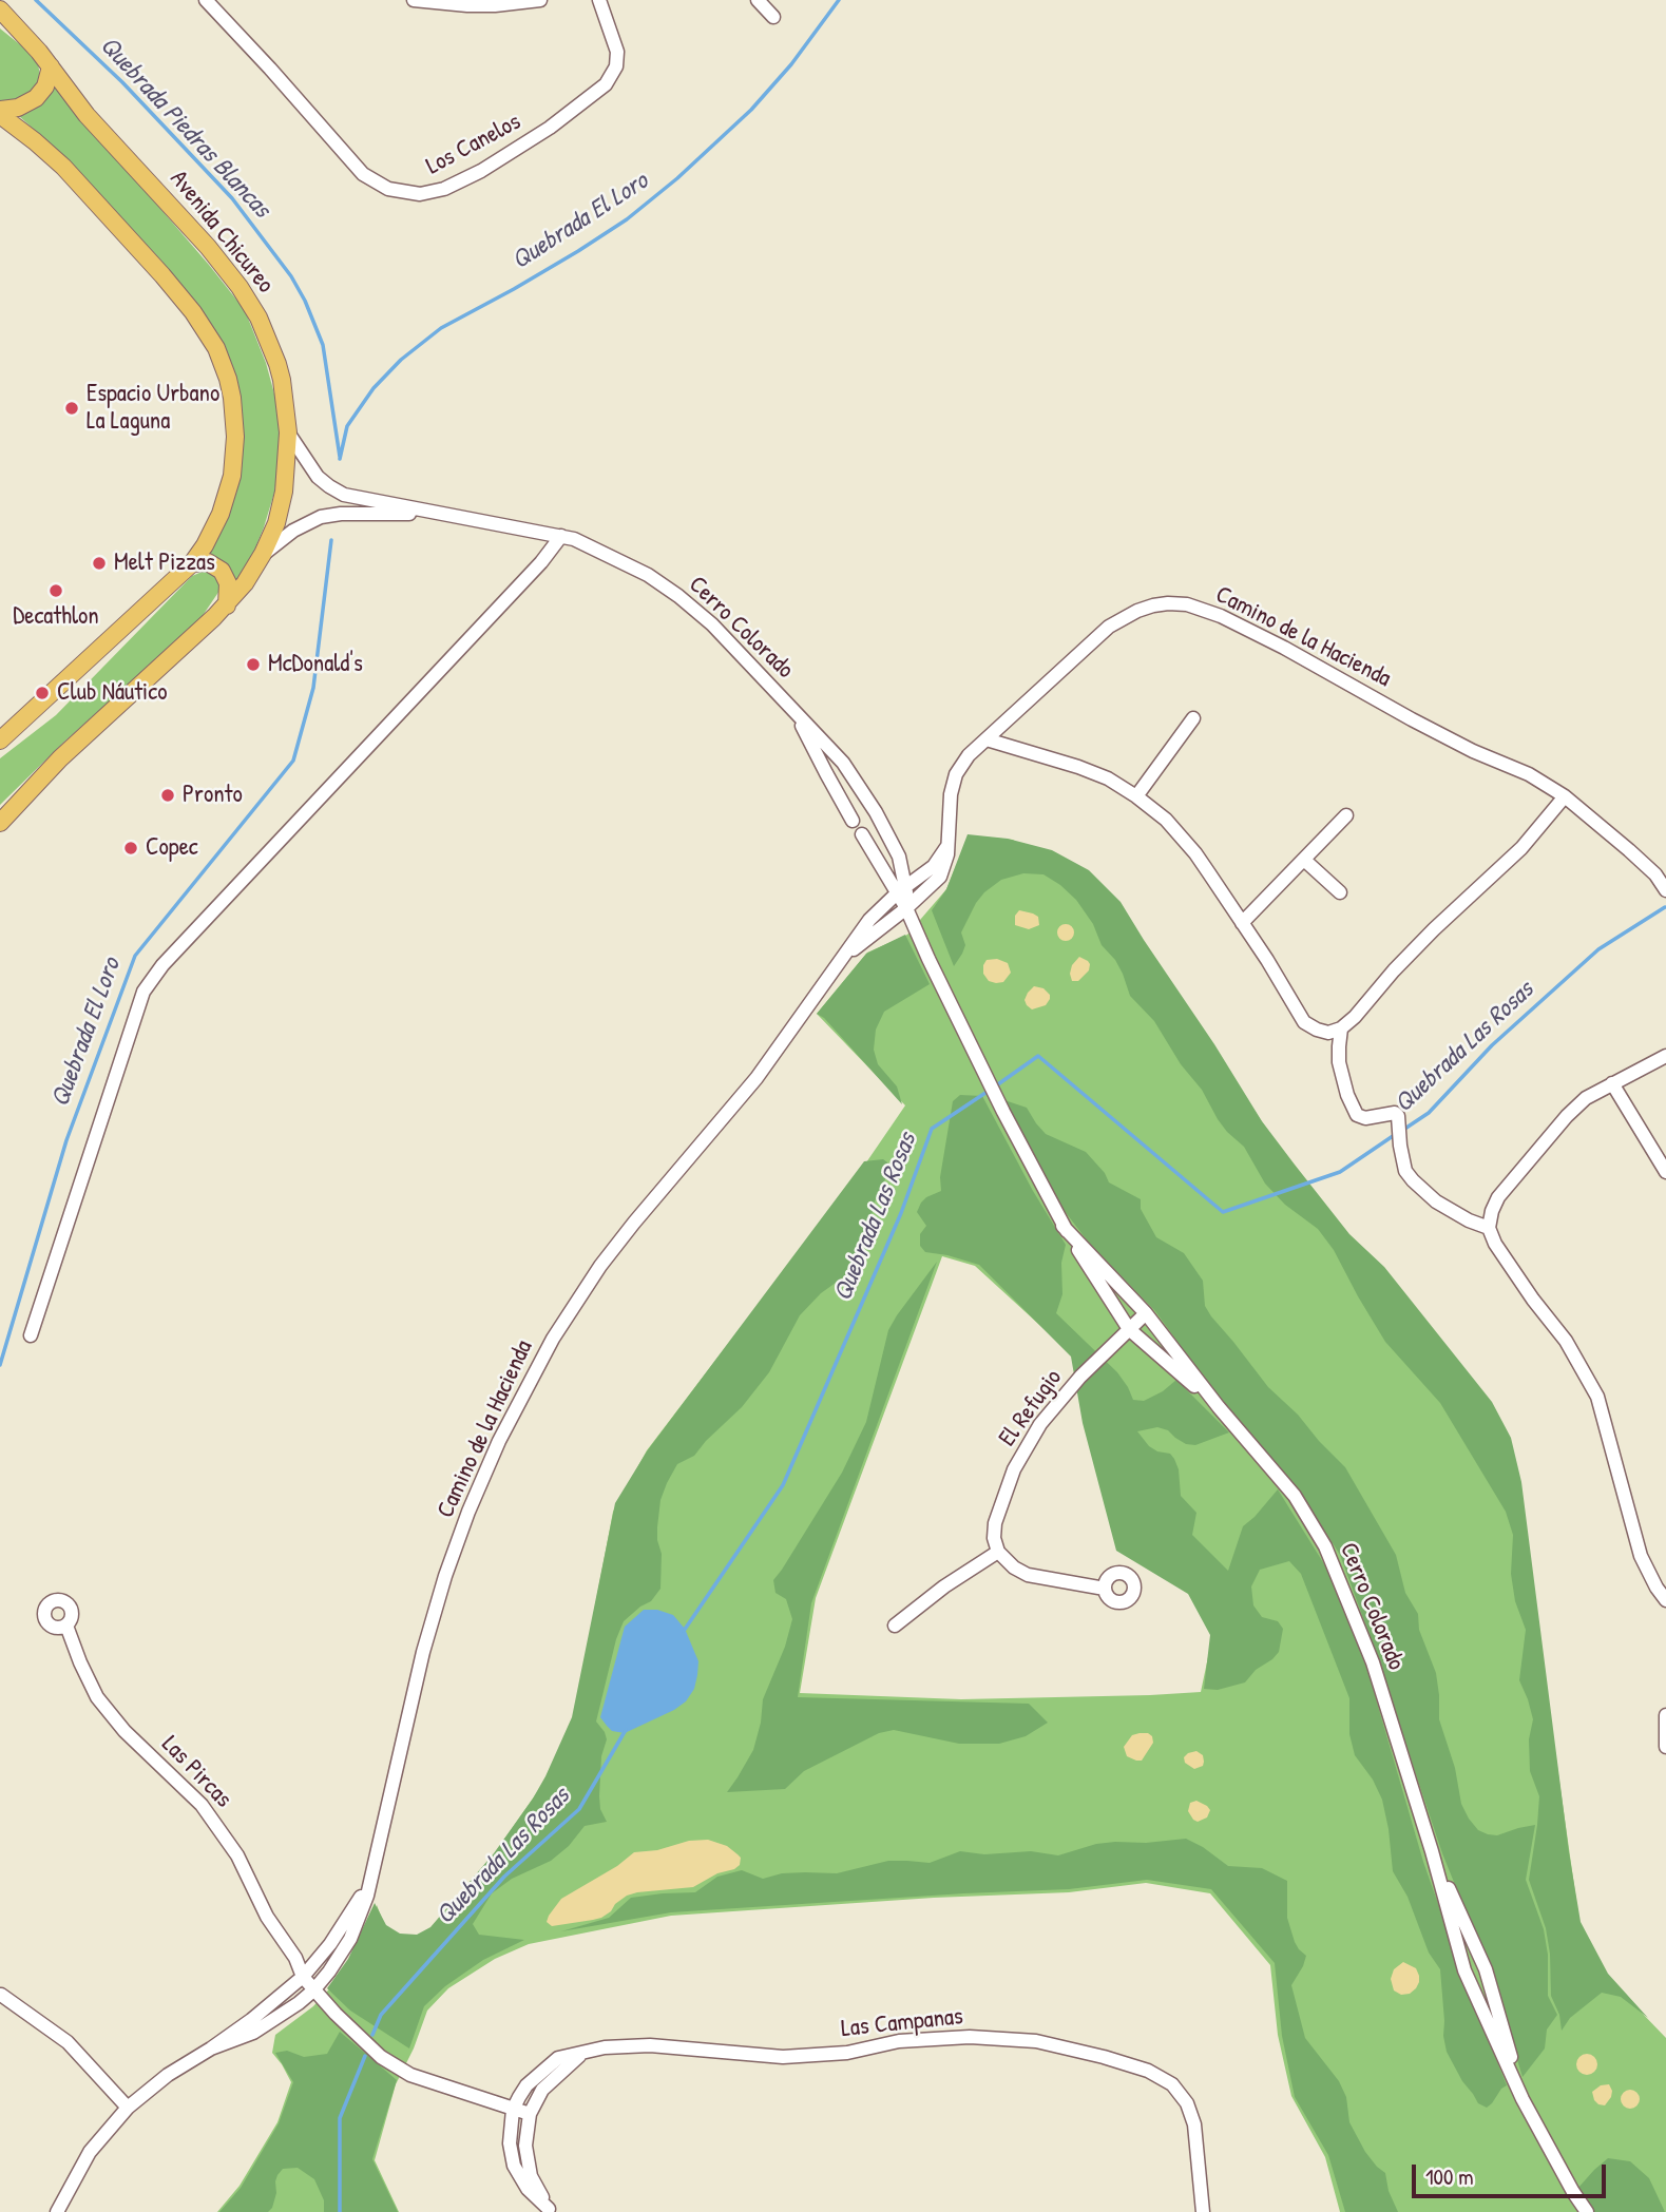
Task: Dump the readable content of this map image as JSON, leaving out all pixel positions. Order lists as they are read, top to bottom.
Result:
{
  "streets": {
    "main road": ["Avenida Chicureo"],
    "street": [
      "Los Canelos",
      "Cerro Colorado",
      "Camino de la Hacienda",
      "El Refugio",
      "Las Pircas",
      "Las Campanas"
    ]
  },
  "crossings": [
    ["Avenida Chicureo", "Cerro Colorado"],
    ["Cerro Colorado", "Camino de la Hacienda"],
    ["Cerro Colorado", "El Refugio"],
    ["Camino de la Hacienda", "Las Pircas"]
  ],
  "water": ["Quebrada Piedras Blancas", "Quebrada El Loro", "Quebrada Las Rosas"],
  "places": [
    "Espacio Urbano La Laguna",
    "Melt Pizzas",
    "Decathlon",
    "McDonald's",
    "Club Náutico",
    "Pronto",
    "Copec"
  ],
  "scale_bar": "100 m"
}
